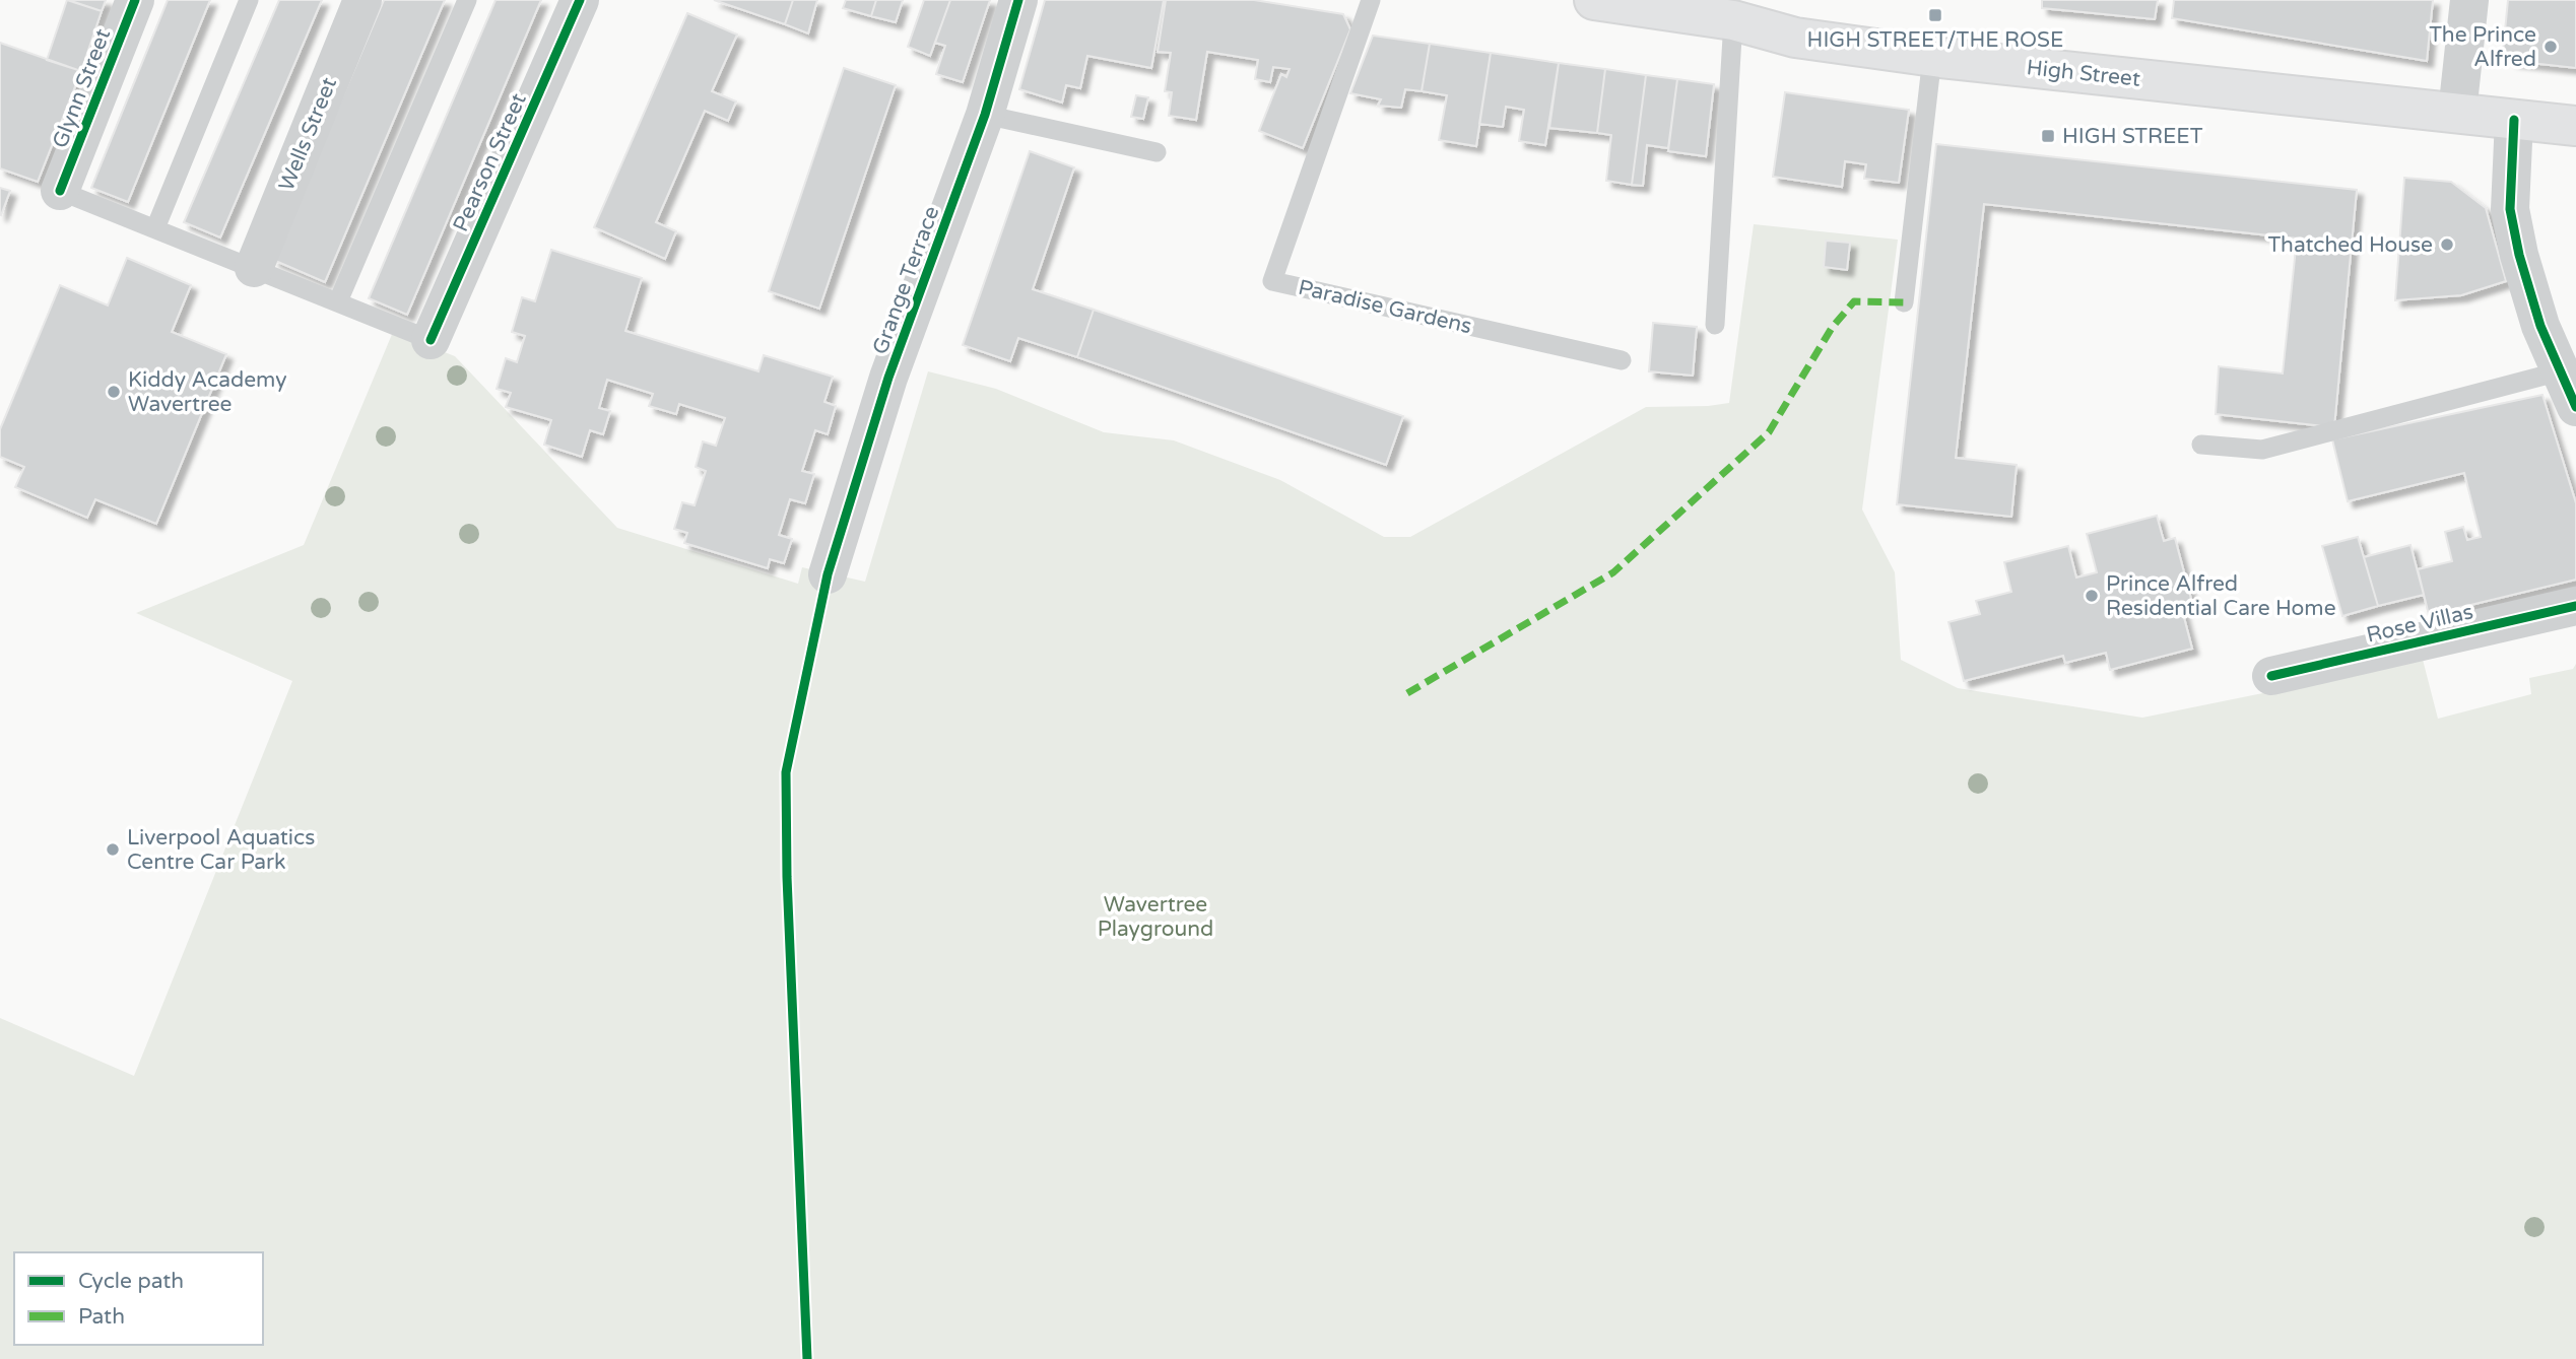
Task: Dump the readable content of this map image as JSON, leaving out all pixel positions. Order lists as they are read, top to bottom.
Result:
{
  "streets": {
    "main road": ["High Street"],
    "street": [
      "Glynn Street",
      "Wells Street",
      "Pearson Street",
      "Grange Terrace",
      "Rose Villas"
    ],
    "lane": ["Paradise Gardens"]
  },
  "parks": ["Wavertree Playground"],
  "places": {
    "transit": ["HIGH STREET/THE ROSE", "HIGH STREET"],
    "other": [
      "The Prince Alfred",
      "Thatched House",
      "Kiddy Academy Wavertree",
      "Prince Alfred Residential Care Home",
      "Liverpool Aquatics Centre Car Park"
    ]
  },
  "legend": ["Cycle path", "Path"]
}
